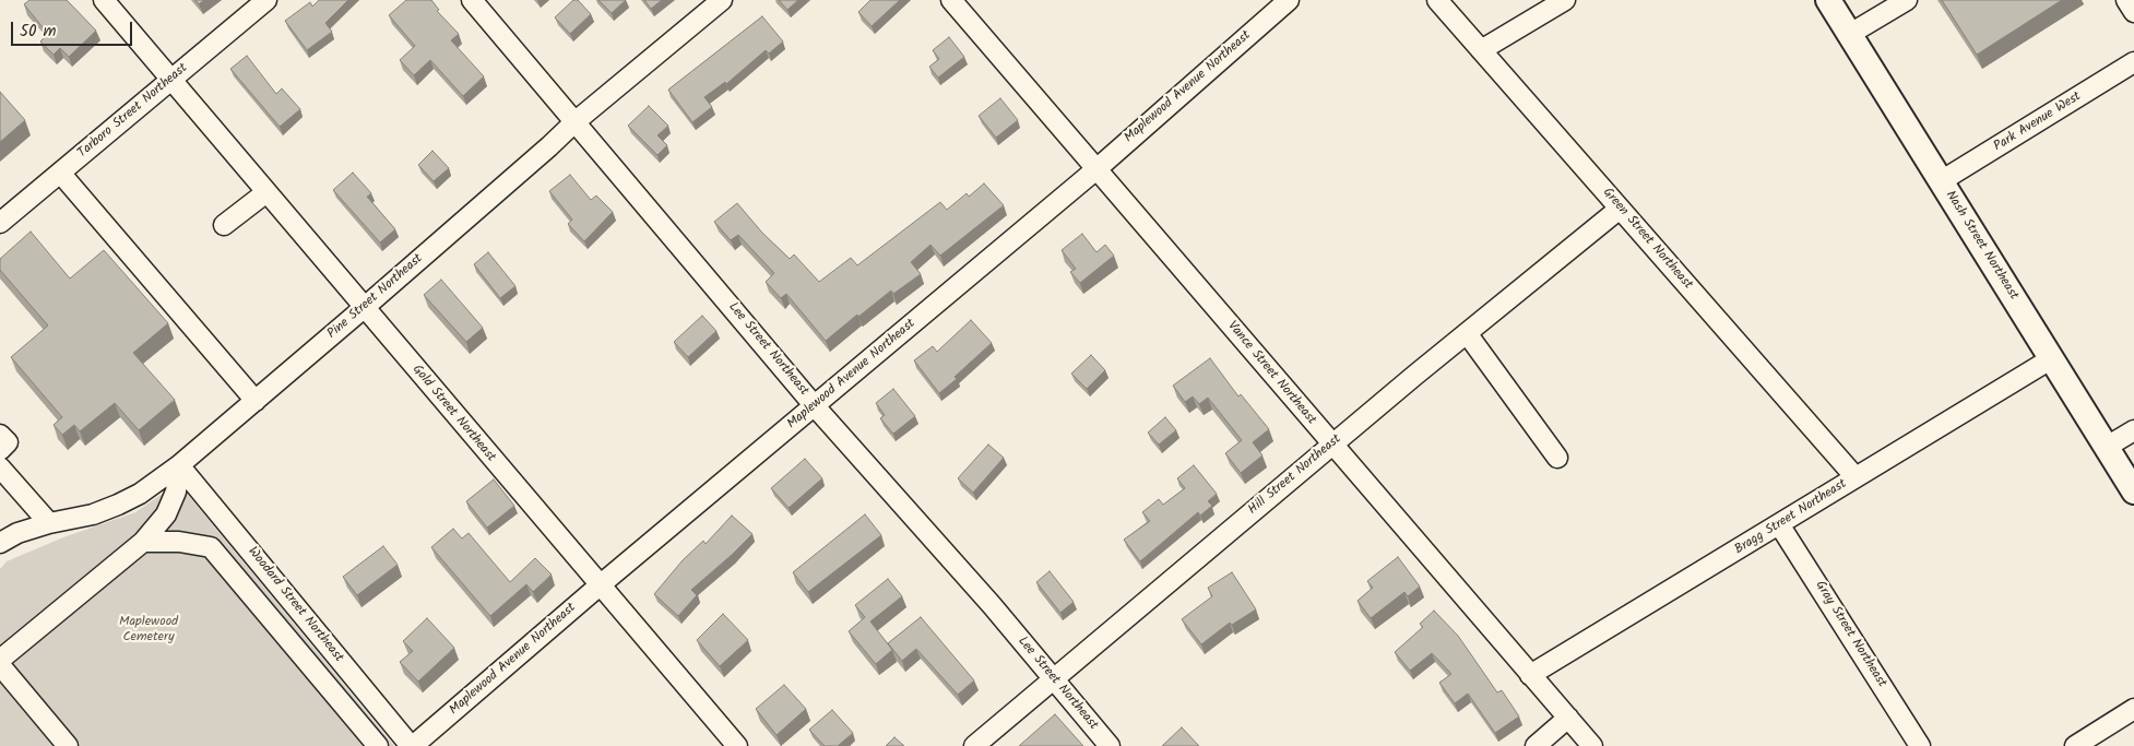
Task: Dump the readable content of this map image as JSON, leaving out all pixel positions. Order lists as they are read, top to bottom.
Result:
{
  "streets": {
    "main road": ["Nash Street Northeast"],
    "street": [
      "Maplewood Avenue Northeast",
      "Tarboro Street Northeast",
      "Park Avenue West",
      "Green Street Northeast",
      "Pine Street Northeast",
      "Lee Street Northeast",
      "Vance Street Northeast",
      "Gold Street Northeast",
      "Hill Street Northeast",
      "Bragg Street Northeast",
      "Woodard Street Northeast",
      "Gray Street Northeast"
    ]
  },
  "crossings": [
    ["Maplewood Avenue Northeast", "Lee Street Northeast"],
    ["Maplewood Avenue Northeast", "Vance Street Northeast"],
    ["Maplewood Avenue Northeast", "Gold Street Northeast"],
    ["Maplewood Avenue Northeast", "Woodard Street Northeast"],
    ["Tarboro Street Northeast", "Gold Street Northeast"],
    ["Park Avenue West", "Nash Street Northeast"],
    ["Green Street Northeast", "Hill Street Northeast"],
    ["Green Street Northeast", "Bragg Street Northeast"],
    ["Nash Street Northeast", "Bragg Street Northeast"],
    ["Pine Street Northeast", "Lee Street Northeast"],
    ["Pine Street Northeast", "Gold Street Northeast"],
    ["Pine Street Northeast", "Woodard Street Northeast"],
    ["Lee Street Northeast", "Hill Street Northeast"],
    ["Vance Street Northeast", "Hill Street Northeast"],
    ["Vance Street Northeast", "Bragg Street Northeast"],
    ["Bragg Street Northeast", "Gray Street Northeast"]
  ],
  "parks": ["Maplewood Cemetery"],
  "scale_bar": "50 m"
}
